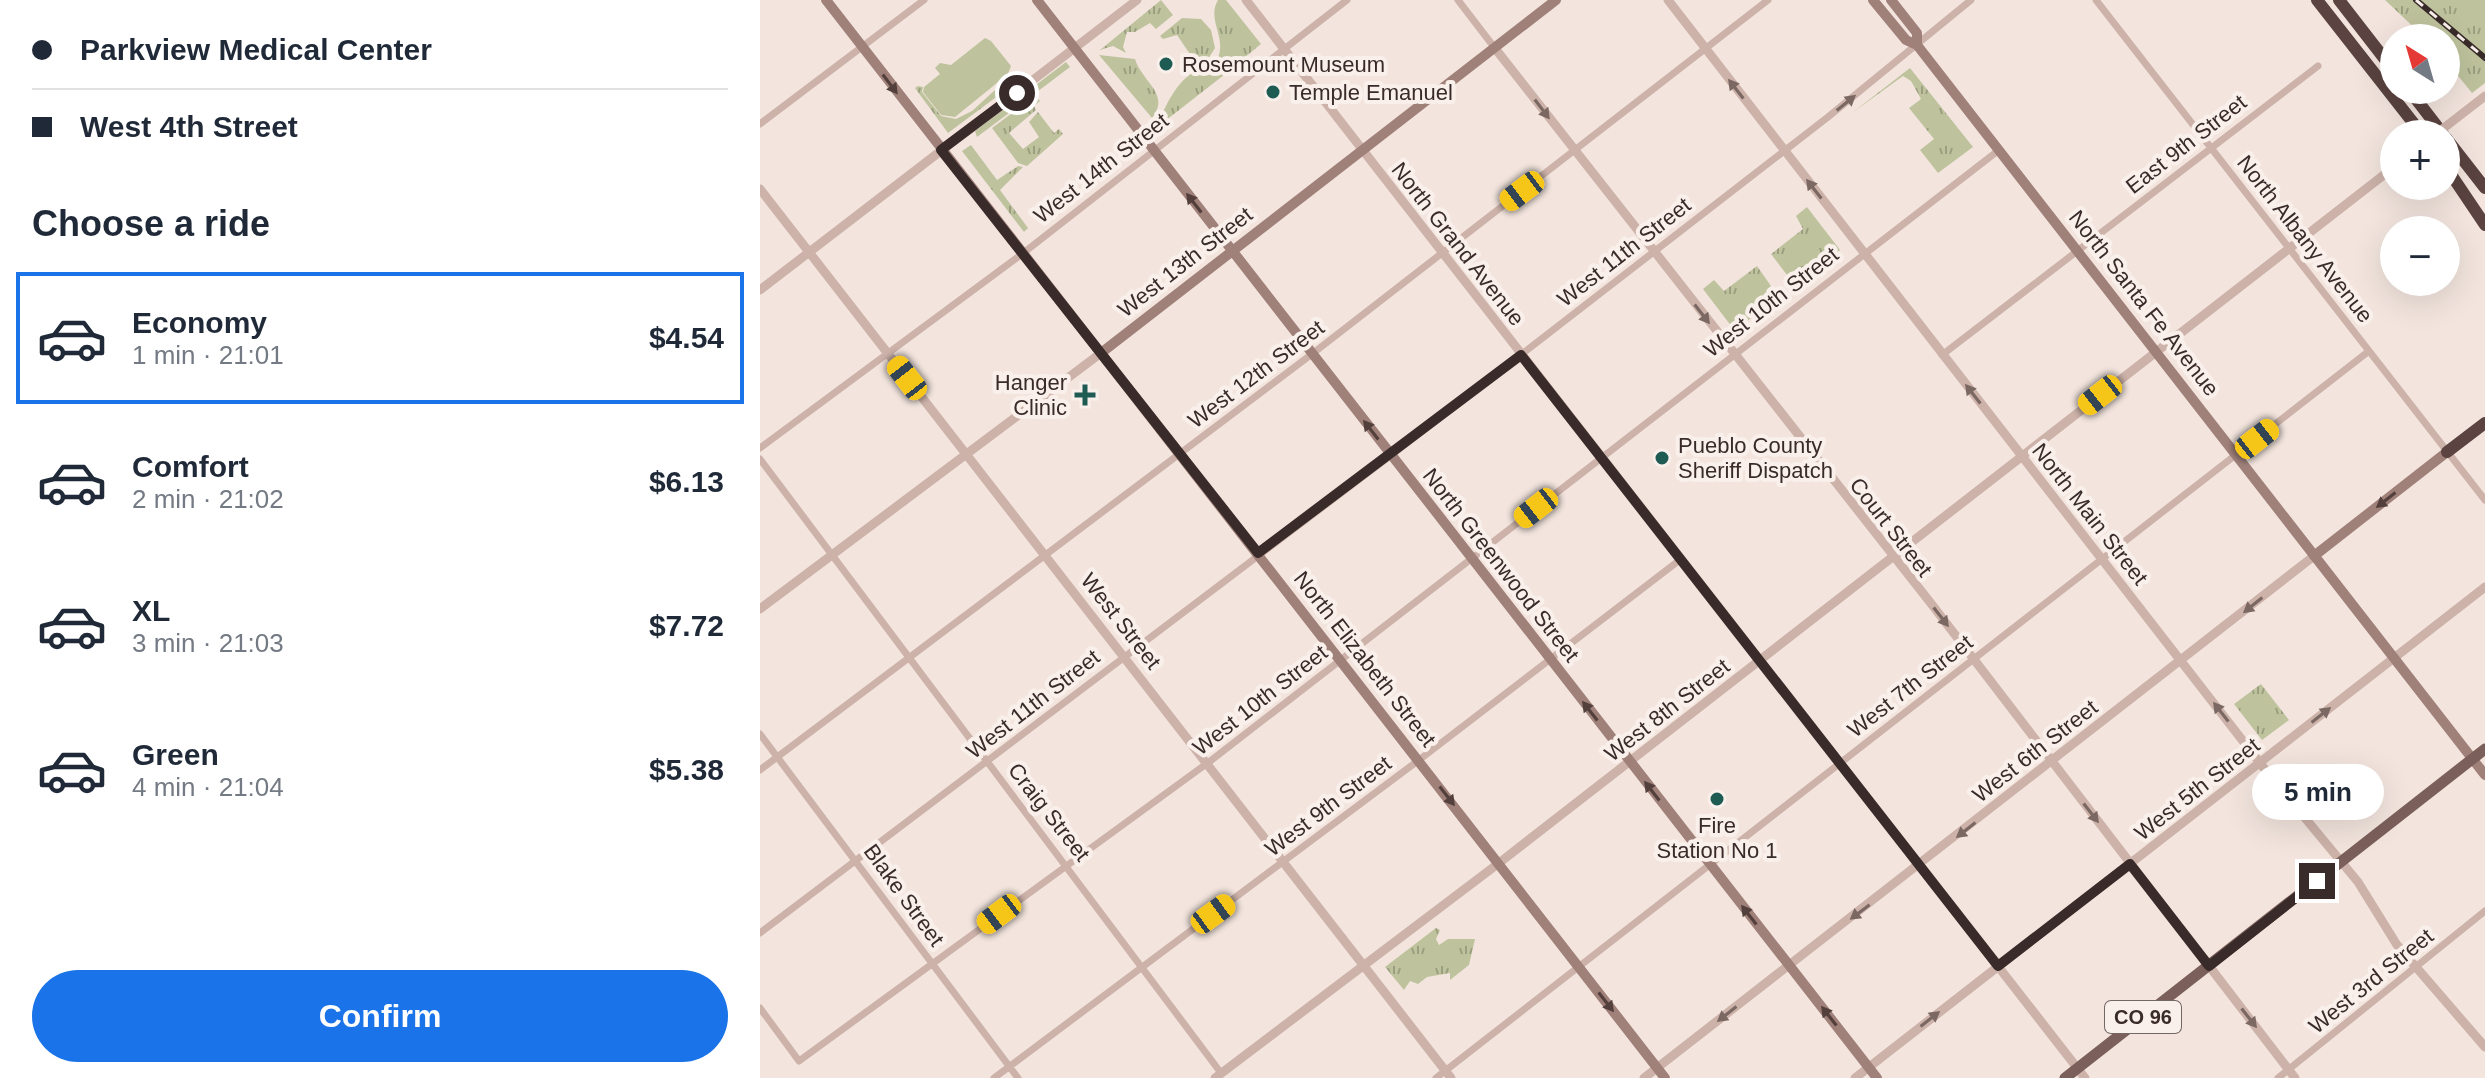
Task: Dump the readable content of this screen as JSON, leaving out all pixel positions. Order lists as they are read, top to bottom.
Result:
{
  "streets": {
    "main road": [
      "West 13th Street",
      "North Santa Fe Avenue",
      "North Greenwood Street",
      "North Elizabeth Street",
      "West 6th Street",
      "CO 96"
    ],
    "street": [
      "East 9th Street",
      "West 14th Street",
      "North Albany Avenue",
      "North Grand Avenue",
      "West 11th Street",
      "West 10th Street",
      "West 12th Street",
      "North Main Street",
      "Court Street",
      "West Street",
      "West 7th Street",
      "West 8th Street",
      "West 5th Street",
      "West 9th Street",
      "Craig Street",
      "Blake Street",
      "West 3rd Street"
    ]
  },
  "crossings": [
    ["East 9th Street", "North Albany Avenue"],
    ["East 9th Street", "North Santa Fe Avenue"],
    ["West 14th Street", "North Grand Avenue"],
    ["West 14th Street", "North Greenwood Street"],
    ["West 14th Street", "West Street"],
    ["West 14th Street", "North Elizabeth Street"],
    ["North Albany Avenue", "West 7th Street"],
    ["North Albany Avenue", "West 8th Street"],
    ["North Albany Avenue", "West 6th Street"],
    ["North Grand Avenue", "West 11th Street"],
    ["North Grand Avenue", "West 13th Street"],
    ["North Grand Avenue", "West 10th Street"],
    ["North Grand Avenue", "West 12th Street"],
    ["North Grand Avenue", "West 7th Street"],
    ["North Grand Avenue", "West 8th Street"],
    ["North Grand Avenue", "West 6th Street"],
    ["North Grand Avenue", "West 5th Street"],
    ["North Grand Avenue", "West 9th Street"],
    ["North Grand Avenue", "CO 96"],
    ["West 11th Street", "North Santa Fe Avenue"],
    ["West 11th Street", "North Main Street"],
    ["West 11th Street", "Court Street"],
    ["West 11th Street", "North Greenwood Street"],
    ["West 11th Street", "West Street"],
    ["West 11th Street", "North Elizabeth Street"],
    ["West 11th Street", "Craig Street"],
    ["West 11th Street", "Blake Street"],
    ["West 13th Street", "Court Street"],
    ["West 13th Street", "North Greenwood Street"],
    ["West 13th Street", "West Street"],
    ["West 13th Street", "North Elizabeth Street"],
    ["West 13th Street", "Craig Street"],
    ["West 10th Street", "North Santa Fe Avenue"],
    ["West 10th Street", "North Main Street"],
    ["West 10th Street", "Court Street"],
    ["West 10th Street", "North Greenwood Street"],
    ["West 10th Street", "West Street"],
    ["West 10th Street", "North Elizabeth Street"],
    ["West 10th Street", "Craig Street"],
    ["West 10th Street", "Blake Street"],
    ["North Santa Fe Avenue", "West 7th Street"],
    ["North Santa Fe Avenue", "West 8th Street"],
    ["North Santa Fe Avenue", "West 6th Street"],
    ["North Santa Fe Avenue", "West 5th Street"],
    ["North Santa Fe Avenue", "CO 96"],
    ["West 12th Street", "North Main Street"],
    ["West 12th Street", "Court Street"],
    ["West 12th Street", "North Greenwood Street"],
    ["West 12th Street", "West Street"],
    ["West 12th Street", "North Elizabeth Street"],
    ["West 12th Street", "Craig Street"],
    ["West 12th Street", "Blake Street"],
    ["North Main Street", "West 7th Street"],
    ["North Main Street", "West 8th Street"],
    ["North Main Street", "West 6th Street"],
    ["North Main Street", "West 5th Street"],
    ["North Main Street", "West 3rd Street"],
    ["North Main Street", "CO 96"],
    ["Court Street", "West 7th Street"],
    ["Court Street", "West 8th Street"],
    ["Court Street", "West 6th Street"],
    ["Court Street", "West 5th Street"],
    ["Court Street", "West 3rd Street"],
    ["Court Street", "CO 96"],
    ["North Greenwood Street", "West 7th Street"],
    ["North Greenwood Street", "West 8th Street"],
    ["North Greenwood Street", "West 6th Street"],
    ["North Greenwood Street", "West 5th Street"],
    ["North Greenwood Street", "West 9th Street"],
    ["West Street", "West 7th Street"],
    ["West Street", "West 8th Street"],
    ["West Street", "West 9th Street"],
    ["North Elizabeth Street", "West 7th Street"],
    ["North Elizabeth Street", "West 8th Street"],
    ["North Elizabeth Street", "West 6th Street"],
    ["North Elizabeth Street", "West 9th Street"],
    ["West 8th Street", "Craig Street"],
    ["West 9th Street", "Craig Street"],
    ["West 9th Street", "Blake Street"]
  ],
  "one_way": [
    "North Main Street",
    "Court Street",
    "North Greenwood Street",
    "West 6th Street",
    "West 5th Street"
  ],
  "places": {
    "other": [
      "Rosemount Museum",
      "Temple Emanuel",
      "Pueblo County Sheriff Dispatch",
      "Fire Station No 1"
    ],
    "health": ["Hanger Clinic"]
  },
  "north": "top left",
  "page": {
    "banner": ["Parkview Medical Center", "West 4th Street"],
    "map_buttons": ["+", "−"],
    "heading": "Choose a ride",
    "list": [
      {
        "name": "Economy",
        "note": "1 min · 21:01",
        "value": "$4.54"
      },
      {
        "name": "Comfort",
        "note": "2 min · 21:02",
        "value": "$6.13"
      },
      {
        "name": "XL",
        "note": "3 min · 21:03",
        "value": "$7.72"
      },
      {
        "name": "Green",
        "note": "4 min · 21:04",
        "value": "$5.38"
      }
    ],
    "bubble": "5 min",
    "buttons": "Confirm"
  }
}
